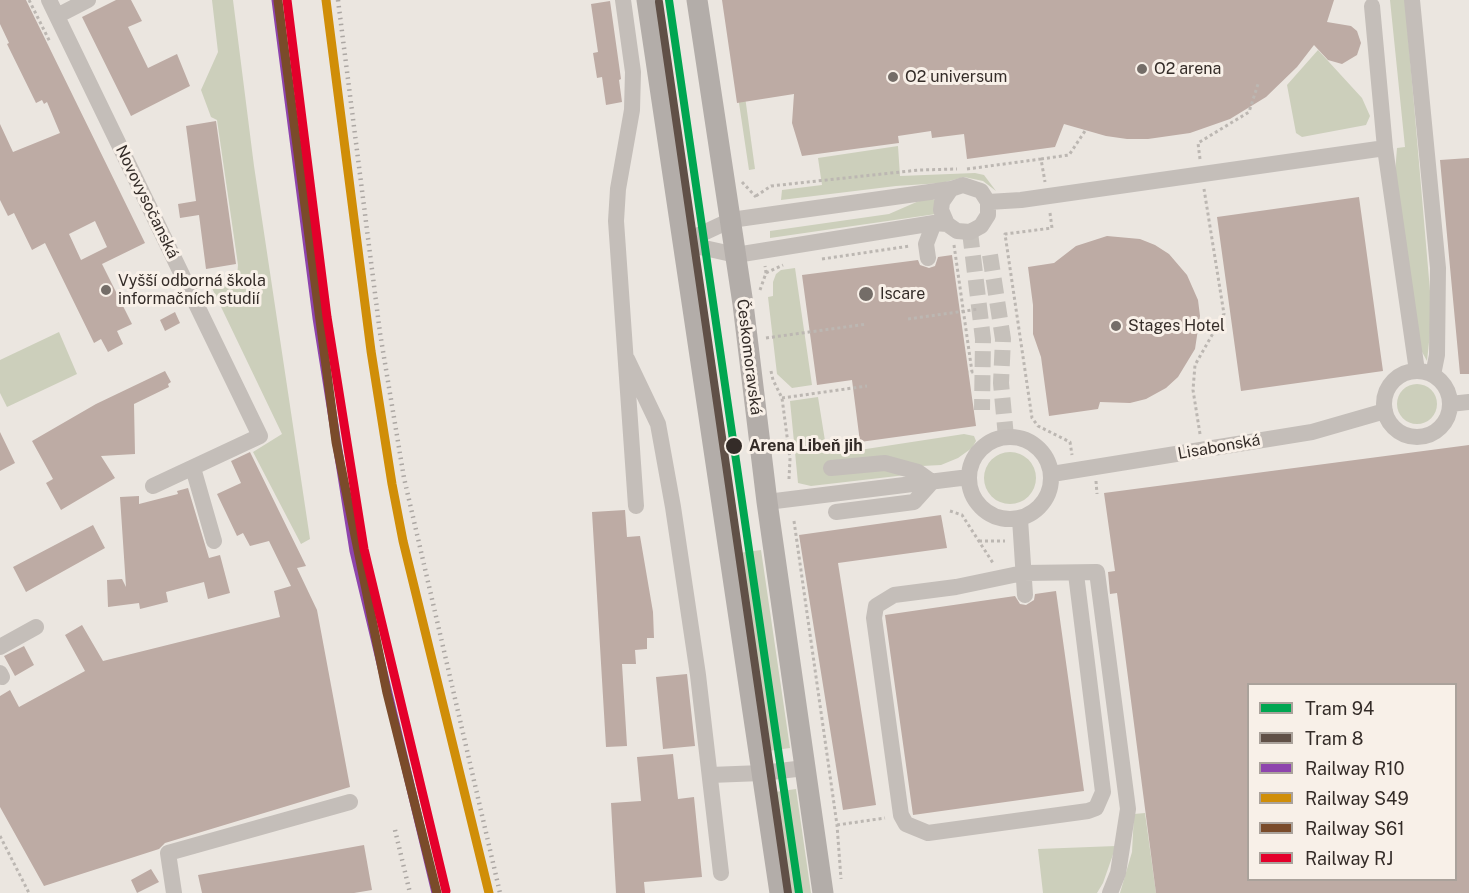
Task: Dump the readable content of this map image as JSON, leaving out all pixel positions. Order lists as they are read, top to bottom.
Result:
{
  "streets": {
    "main road": ["Českomoravská"],
    "street": ["Novovysočanská", "Lisabonská"]
  },
  "places": [
    "O2 arena",
    "O2 universum",
    "Vyšší odborná škola informačních studií",
    "Iscare",
    "Stages Hotel",
    "Arena Libeň jih"
  ],
  "lines": [
    "tram line 94",
    "rail line R10",
    "rail line S49",
    "rail line RJ",
    "rail line S61",
    "tram line 8"
  ],
  "legend": [
    "Tram 94",
    "Tram 8",
    "Railway R10",
    "Railway S49",
    "Railway S61",
    "Railway RJ"
  ]
}
